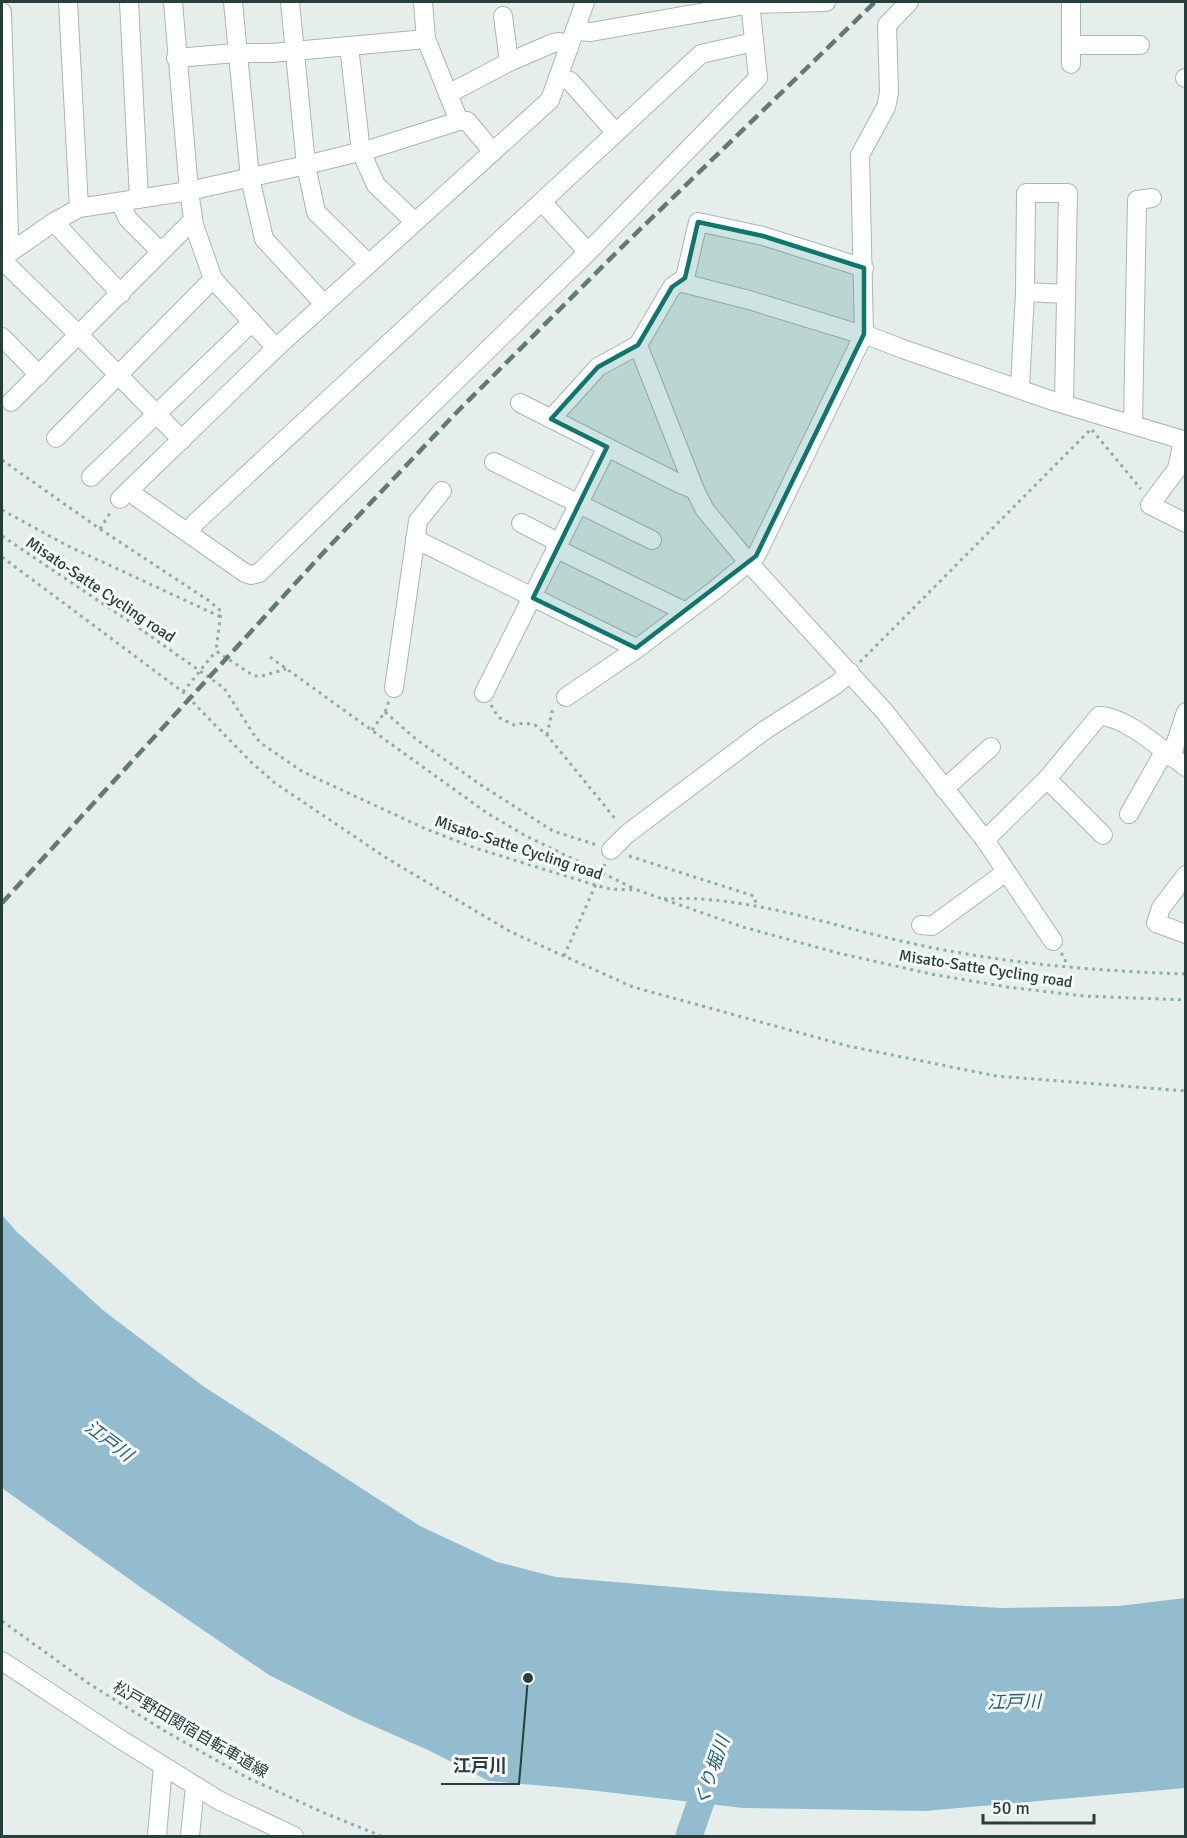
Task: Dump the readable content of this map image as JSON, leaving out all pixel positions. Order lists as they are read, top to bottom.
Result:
{
  "streets": {
    "path": ["Misato-Satte Cycling road", "松戸野田関宿自転車道線"]
  },
  "water": ["江戸川", "くり堀川"],
  "places": ["江戸川"],
  "scale_bar": "50 m"
}
